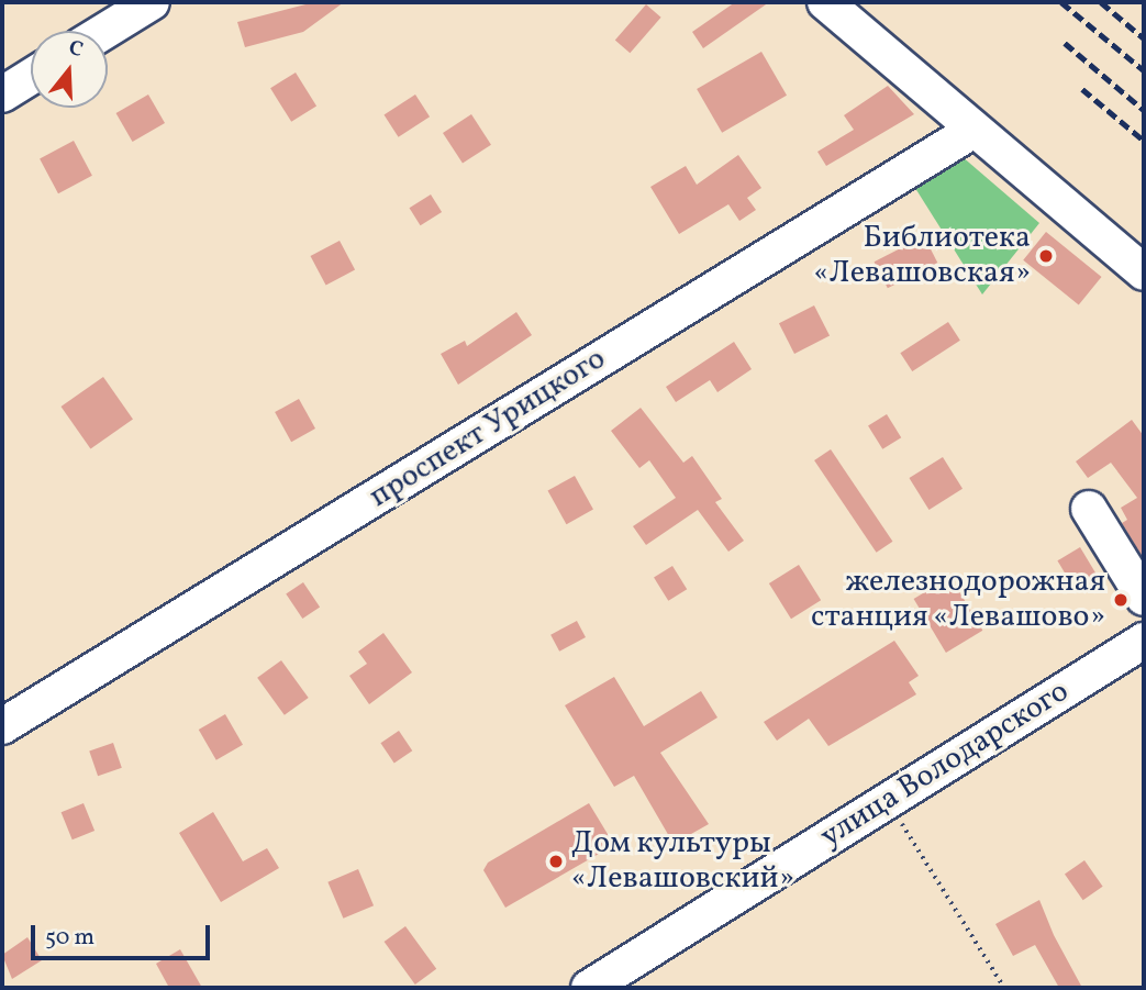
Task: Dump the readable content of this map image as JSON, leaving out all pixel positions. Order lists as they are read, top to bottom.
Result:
{
  "streets": {
    "street": ["проспект Урицкого", "улица Володарского"]
  },
  "places": ["Библиотека «Левашовская»", "железнодорожная станция «Левашово»", "Дом культуры «Левашовский»"],
  "scale_bar": "50 m",
  "north": "top"
}
